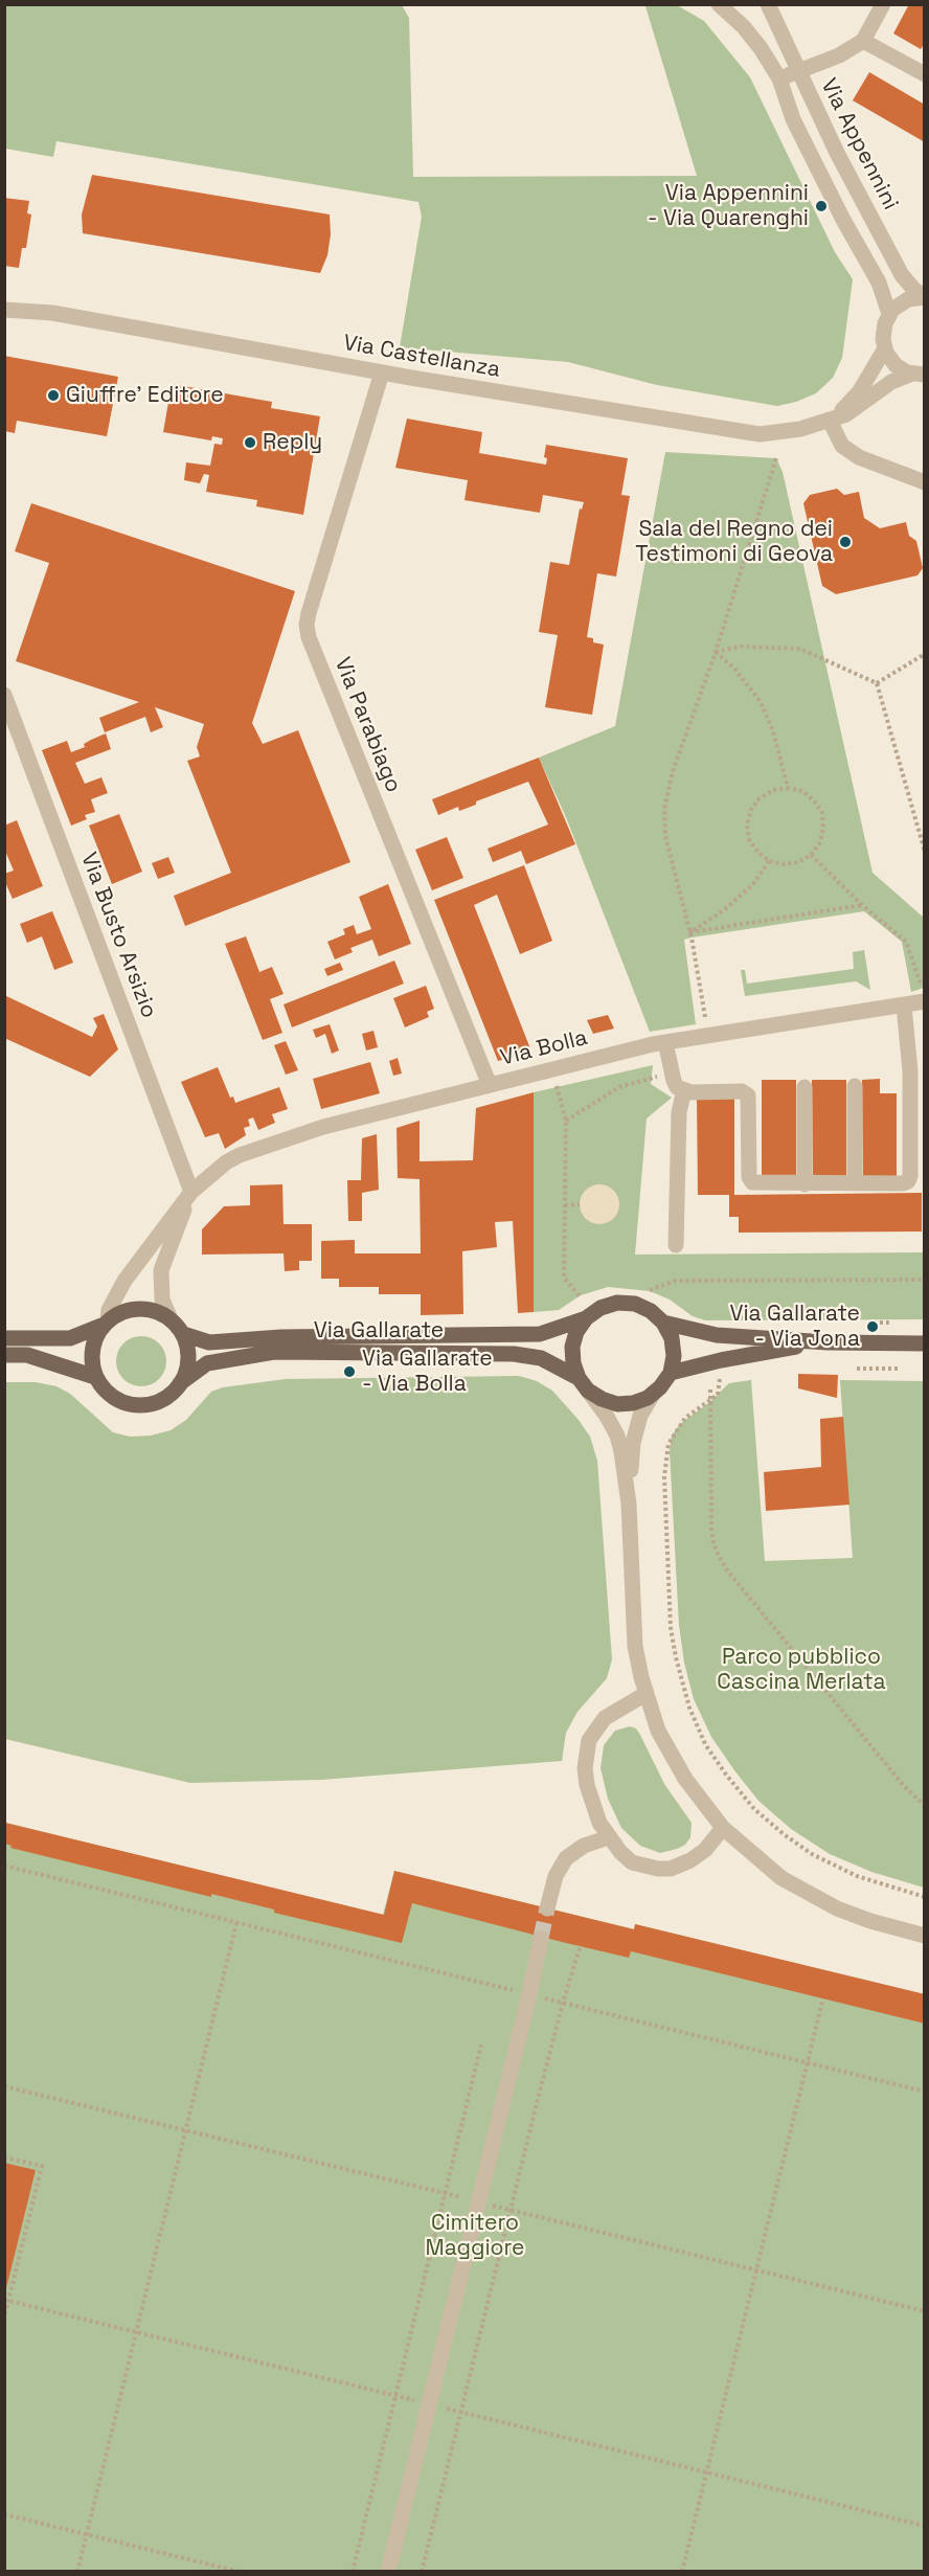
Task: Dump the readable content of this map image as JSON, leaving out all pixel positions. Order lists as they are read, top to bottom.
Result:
{
  "streets": {
    "main road": ["Via Gallarate"],
    "street": [
      "Via Appennini",
      "Via Castellanza",
      "Via Parabiago",
      "Via Busto Arsizio",
      "Via Bolla"
    ]
  },
  "crossings": [
    ["Via Appennini", "Via Castellanza"],
    ["Via Castellanza", "Via Parabiago"],
    ["Via Parabiago", "Via Bolla"],
    ["Via Busto Arsizio", "Via Bolla"],
    ["Via Bolla", "Via Gallarate"]
  ],
  "parks": ["Parco pubblico Cascina Merlata", "Cimitero Maggiore"],
  "places": [
    "Via Appennini - Via Quarenghi",
    "Giuffre' Editore",
    "Reply",
    "Sala del Regno dei Testimoni di Geova",
    "Via Gallarate - Via Jona",
    "Via Gallarate - Via Bolla"
  ]
}
